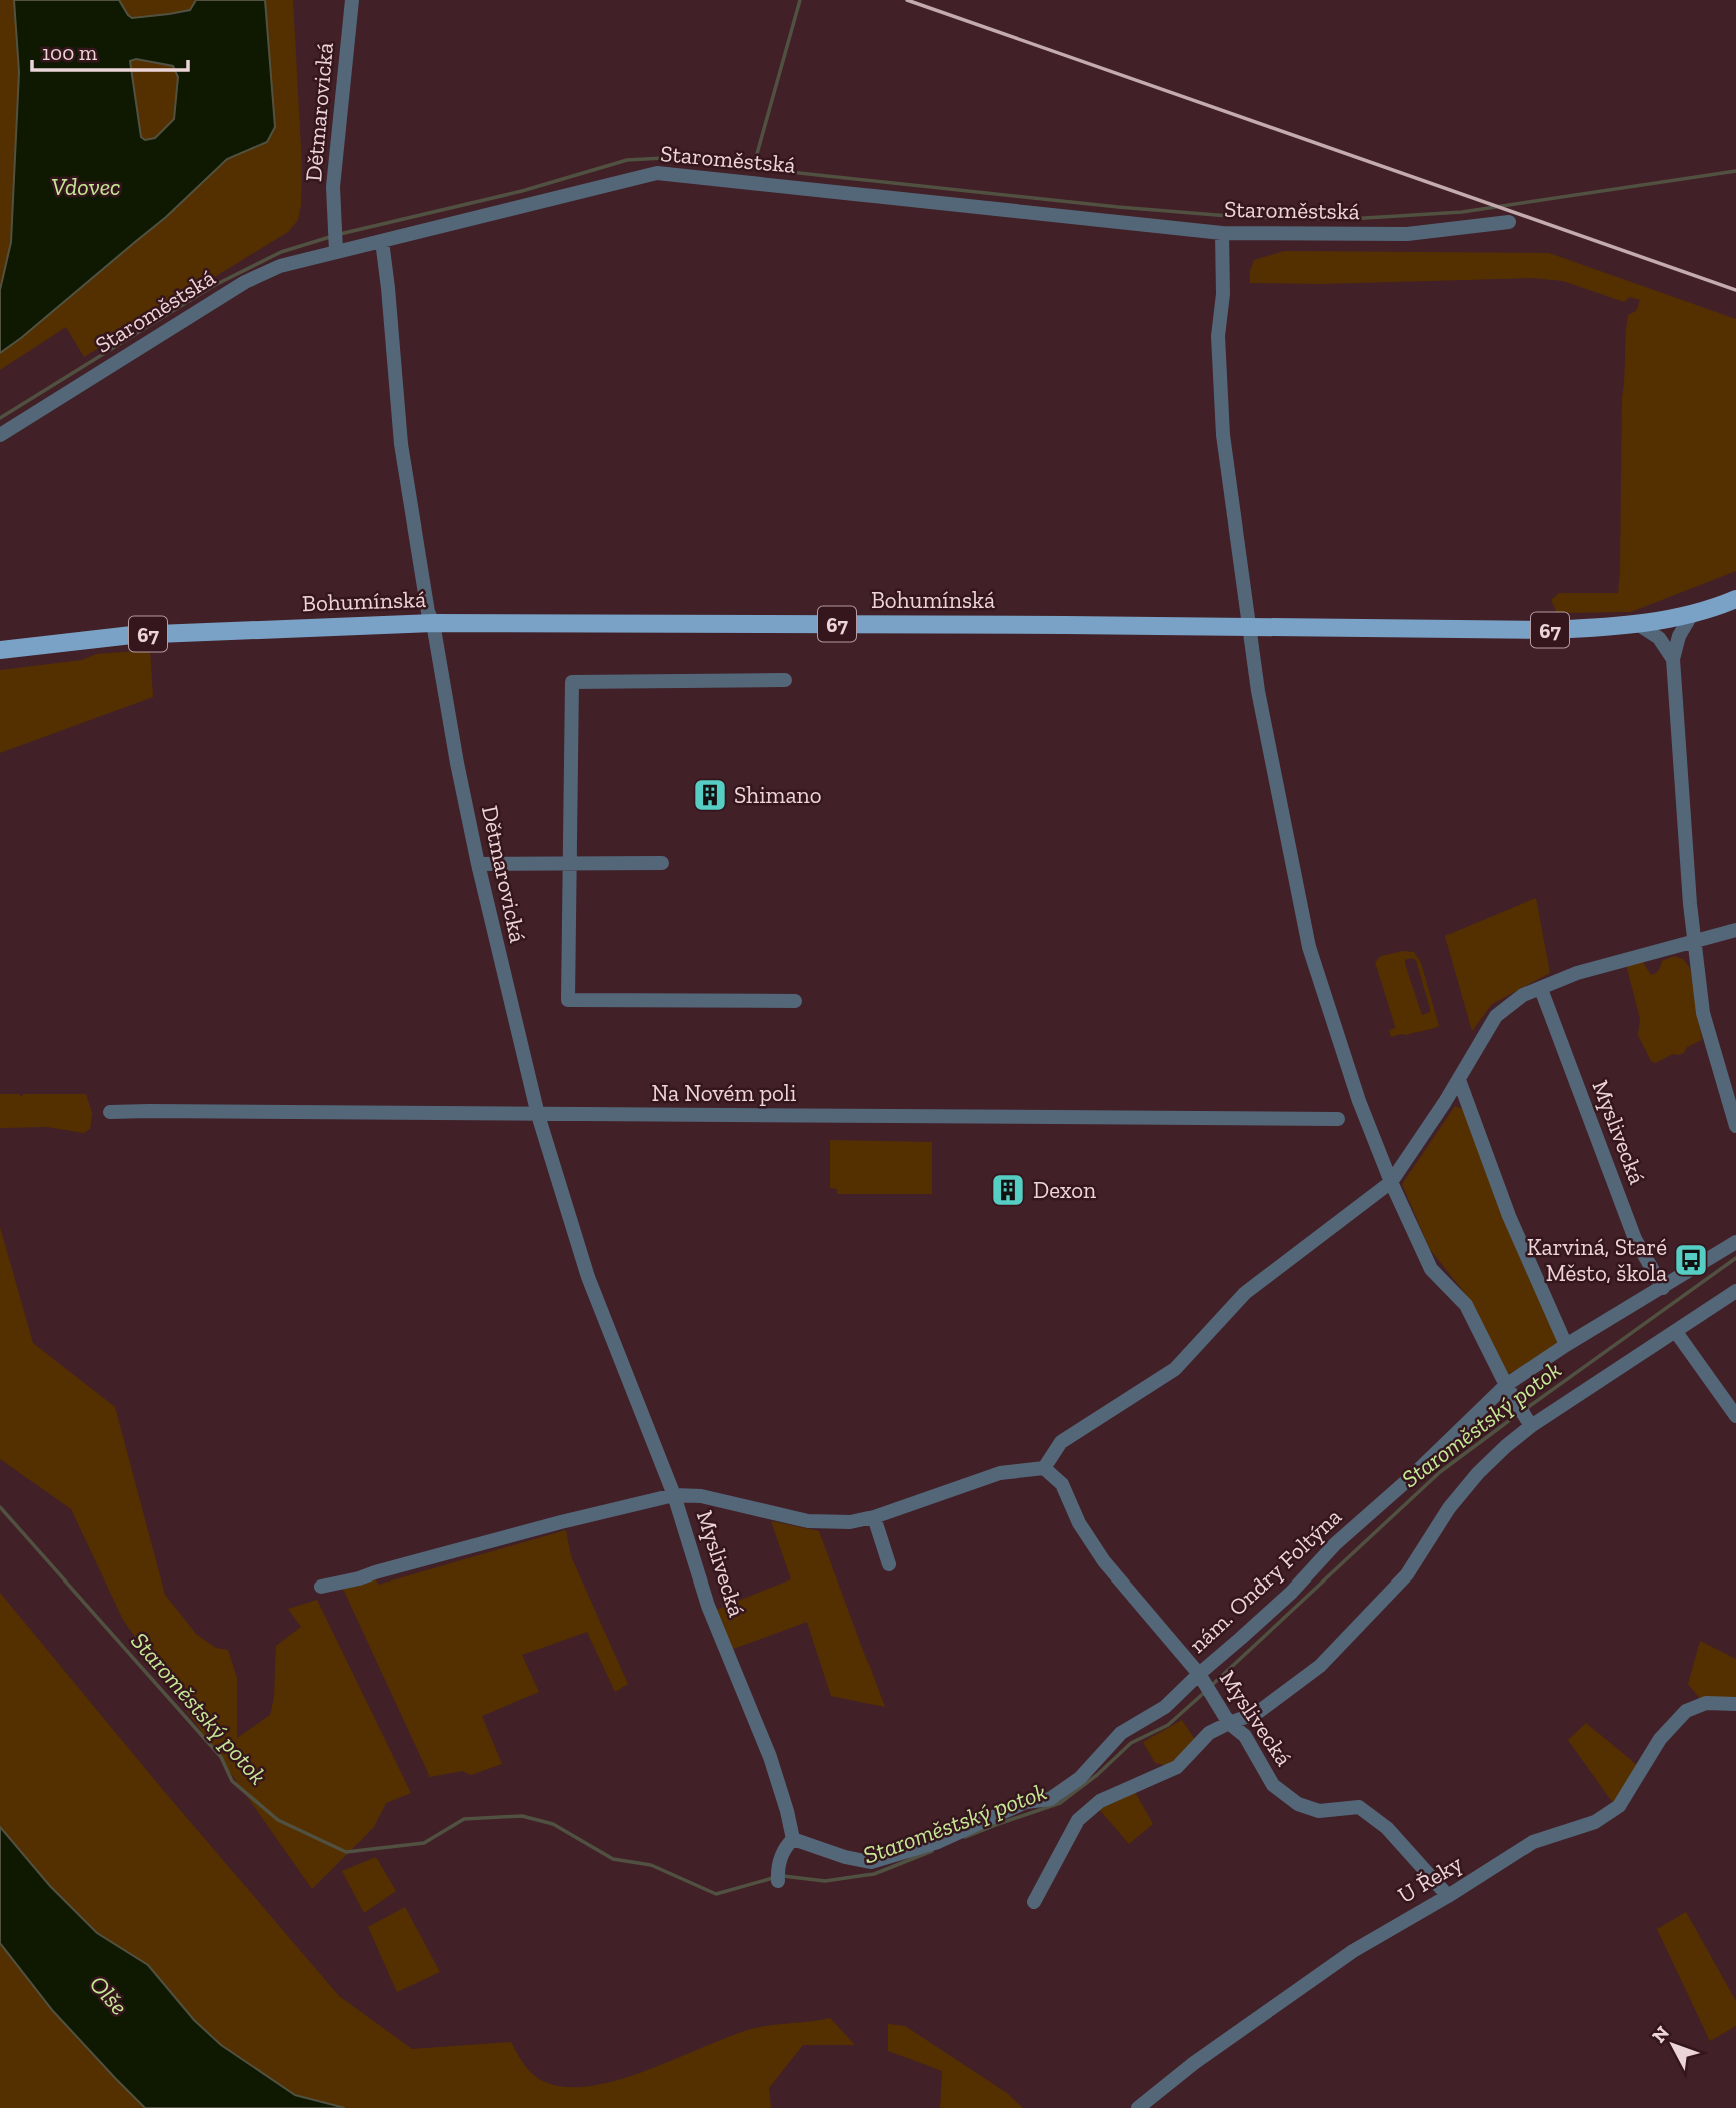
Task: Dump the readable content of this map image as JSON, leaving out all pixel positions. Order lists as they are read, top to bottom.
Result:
{
  "streets": {
    "main road": ["Bohumínská", "67"],
    "street": [
      "Dětmarovická",
      "Staroměstská",
      "Na Novém poli",
      "Myslivecká",
      "nám. Ondry Foltýna",
      "U Řeky"
    ]
  },
  "crossings": [
    ["Dětmarovická", "Staroměstská"],
    ["Dětmarovická", "Bohumínská"],
    ["Dětmarovická", "Na Novém poli"],
    ["Dětmarovická", "Myslivecká"],
    ["Myslivecká", "nám. Ondry Foltýna"],
    ["Myslivecká", "U Řeky"]
  ],
  "water": ["Vdovec", "Staroměstský potok", "Olše"],
  "places": {
    "building": ["Shimano", "Dexon"],
    "bus stop": ["Karviná, Staré Město, škola"]
  },
  "scale_bar": "100 m",
  "north": "top left"
}
